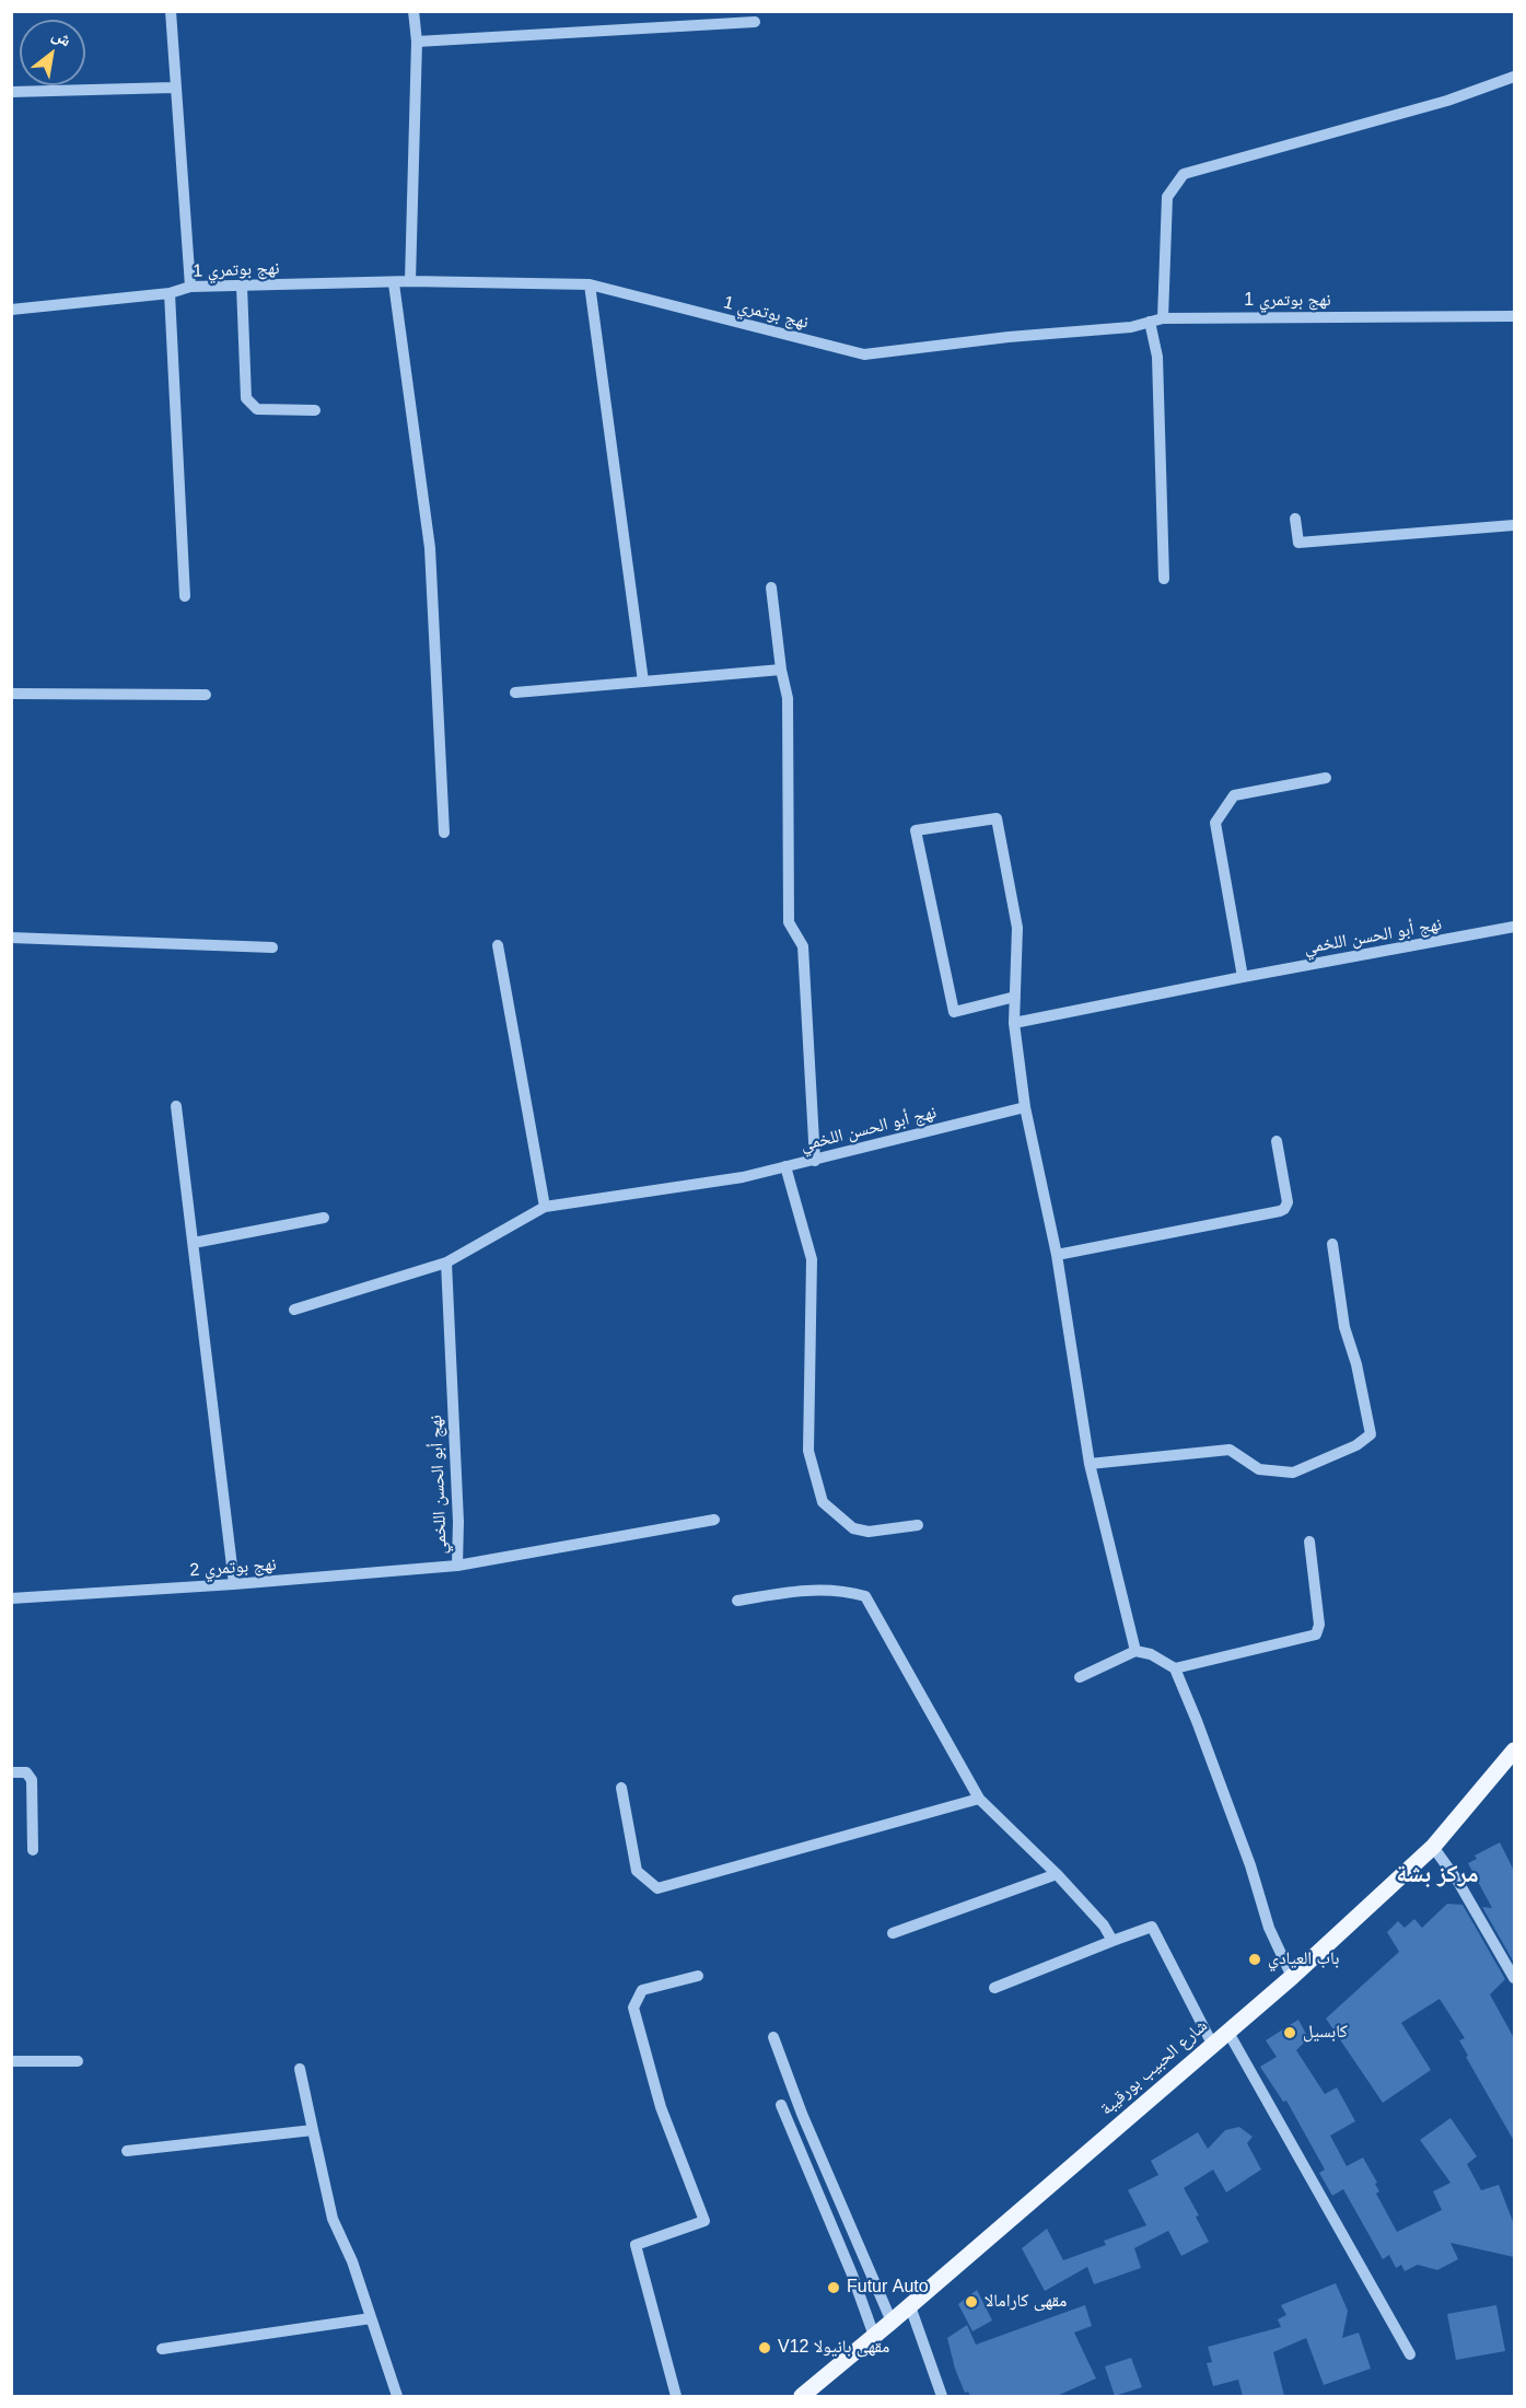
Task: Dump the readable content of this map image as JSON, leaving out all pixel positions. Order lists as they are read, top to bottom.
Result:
{
  "streets": {
    "main road": ["شارع الحبيب بورقيبة"],
    "street": ["نهج بوتمري 1", "نهج أبو الحسن اللخمي", "نهج بوتمري 2"]
  },
  "crossings": [
    ["نهج أبو الحسن اللخمي", "نهج بوتمري 2"]
  ],
  "districts": ["مركز بشة"],
  "places": [
    "باب العيادي",
    "كابسيل",
    "Futur Auto",
    "مقهى كارامالا",
    "V12 مقهى بانيولا"
  ],
  "north": "top right"
}
